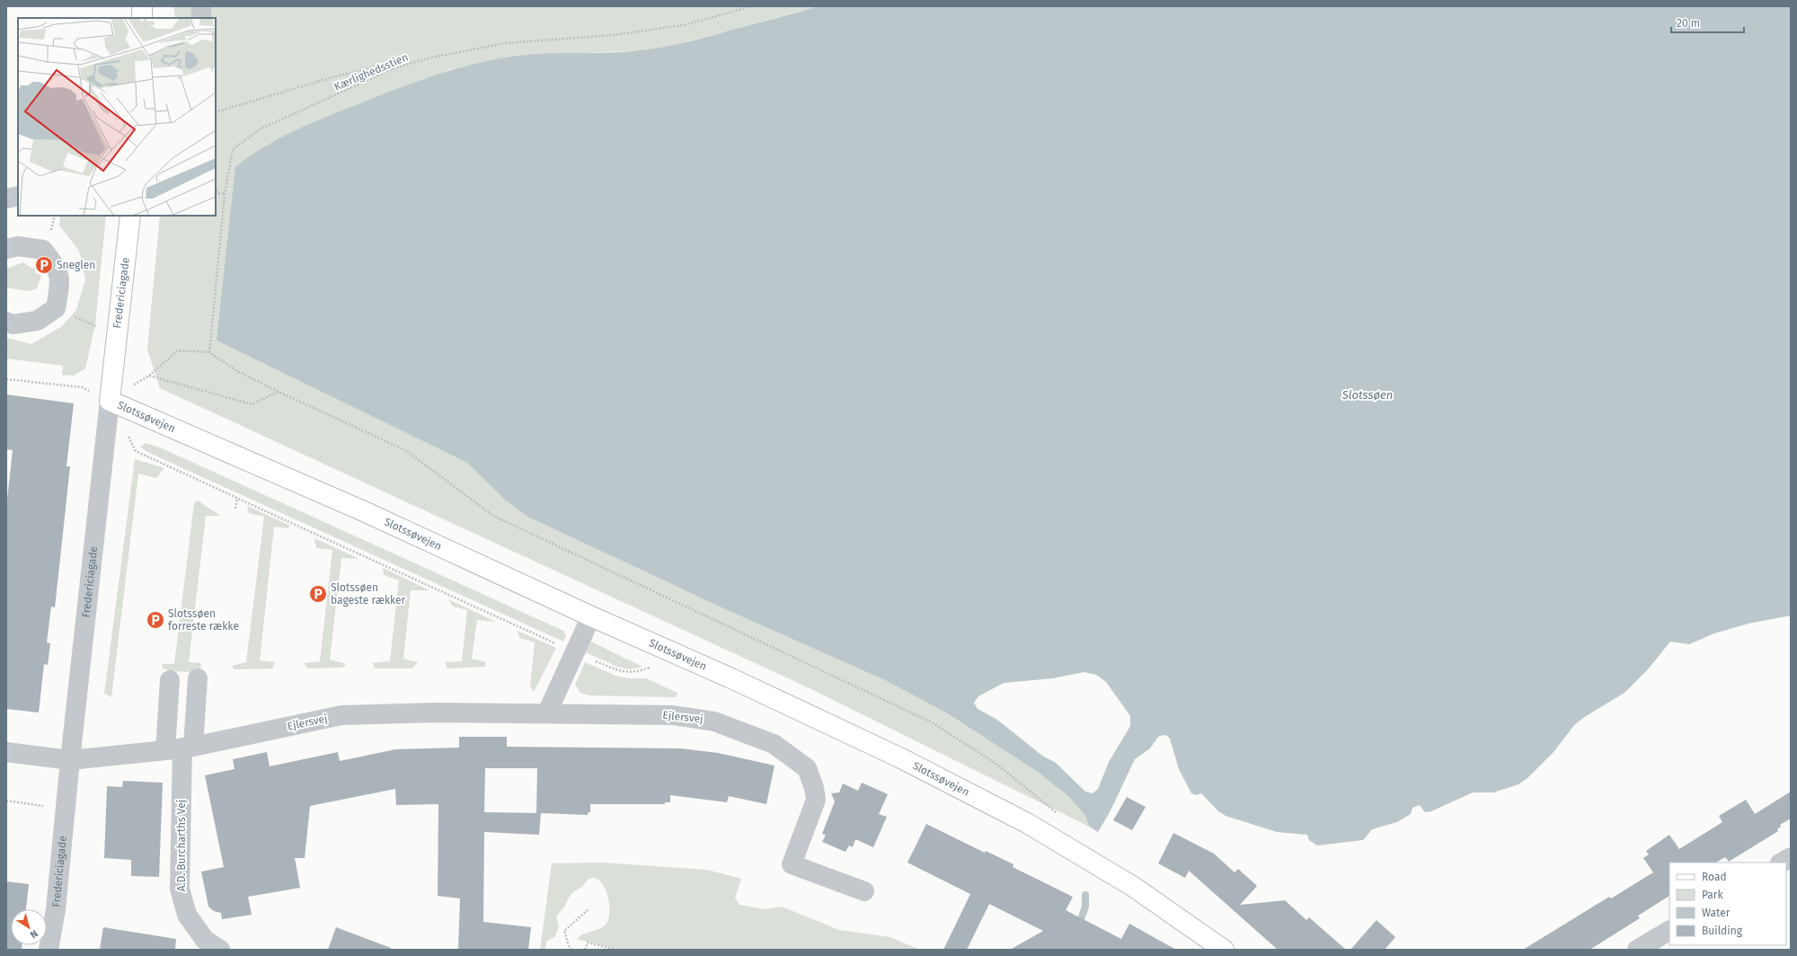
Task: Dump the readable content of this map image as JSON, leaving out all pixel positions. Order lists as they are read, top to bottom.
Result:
{
  "streets": {
    "main road": ["Fredericiagade", "Slotssøvejen"],
    "street": ["Ejlersvej", "A.D. Burcharths Vej"],
    "path": ["Kærlighedsstien"]
  },
  "crossings": [
    ["Fredericiagade", "Slotssøvejen"],
    ["Fredericiagade", "Ejlersvej"],
    ["Ejlersvej", "A.D. Burcharths Vej"]
  ],
  "water": ["Slotssøen"],
  "places": {
    "parking": ["Sneglen", "Slotssøen bageste rækker", "Slotssøen forreste række"]
  },
  "legend": [
    "Road",
    "Park",
    "Water",
    "Building"
  ],
  "scale_bar": "20 m",
  "north": "bottom right"
}
